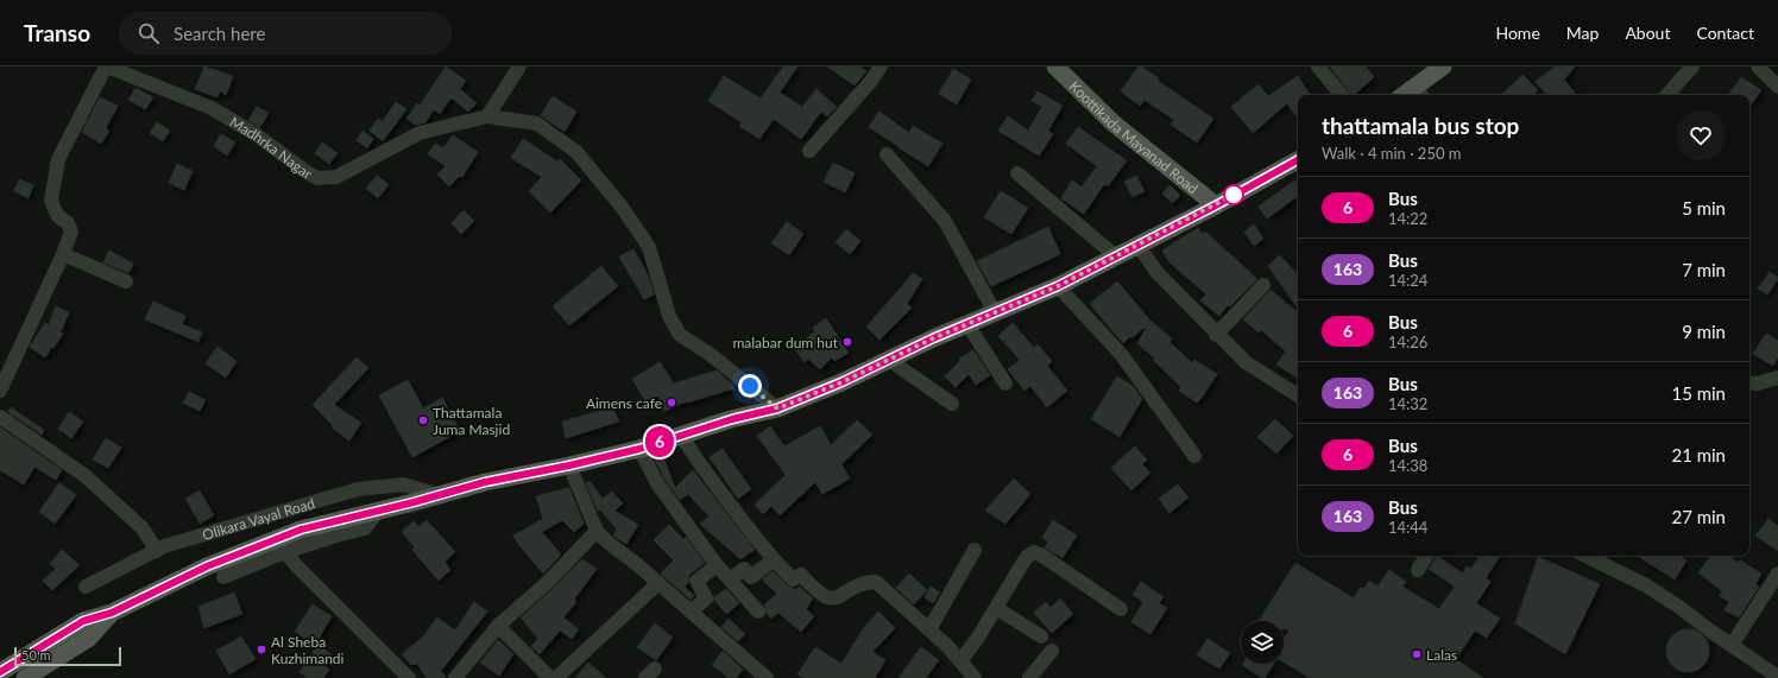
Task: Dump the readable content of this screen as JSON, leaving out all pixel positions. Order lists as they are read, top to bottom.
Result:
{
  "streets": {
    "main road": ["Koottikada Mayanad Road"],
    "street": ["Madhrka Nagar", "Olikara Vayal Road"]
  },
  "places": [
    "malabar dum hut",
    "Aimens cafe",
    "Thattamala Juma Masjid",
    "Al Sheba Kuzhimandi",
    "Lalas"
  ],
  "lines": ["bus line 6"],
  "scale_bar": "50 m",
  "page": {
    "header": "Transo",
    "search": "Search here",
    "nav": [
      "Home",
      "Map",
      "About",
      "Contact"
    ],
    "on_map": "6",
    "heading": ["thattamala bus stop", "Walk · 4 min · 250 m"],
    "list": [
      {
        "mark": "6",
        "name": "Bus",
        "note": "14:22",
        "value": "5 min"
      },
      {
        "mark": "163",
        "name": "Bus",
        "note": "14:24",
        "value": "7 min"
      },
      {
        "mark": "6",
        "name": "Bus",
        "note": "14:26",
        "value": "9 min"
      },
      {
        "mark": "163",
        "name": "Bus",
        "note": "14:32",
        "value": "15 min"
      },
      {
        "mark": "6",
        "name": "Bus",
        "note": "14:38",
        "value": "21 min"
      },
      {
        "mark": "163",
        "name": "Bus",
        "note": "14:44",
        "value": "27 min"
      }
    ],
    "scale": "50 m"
  }
}
